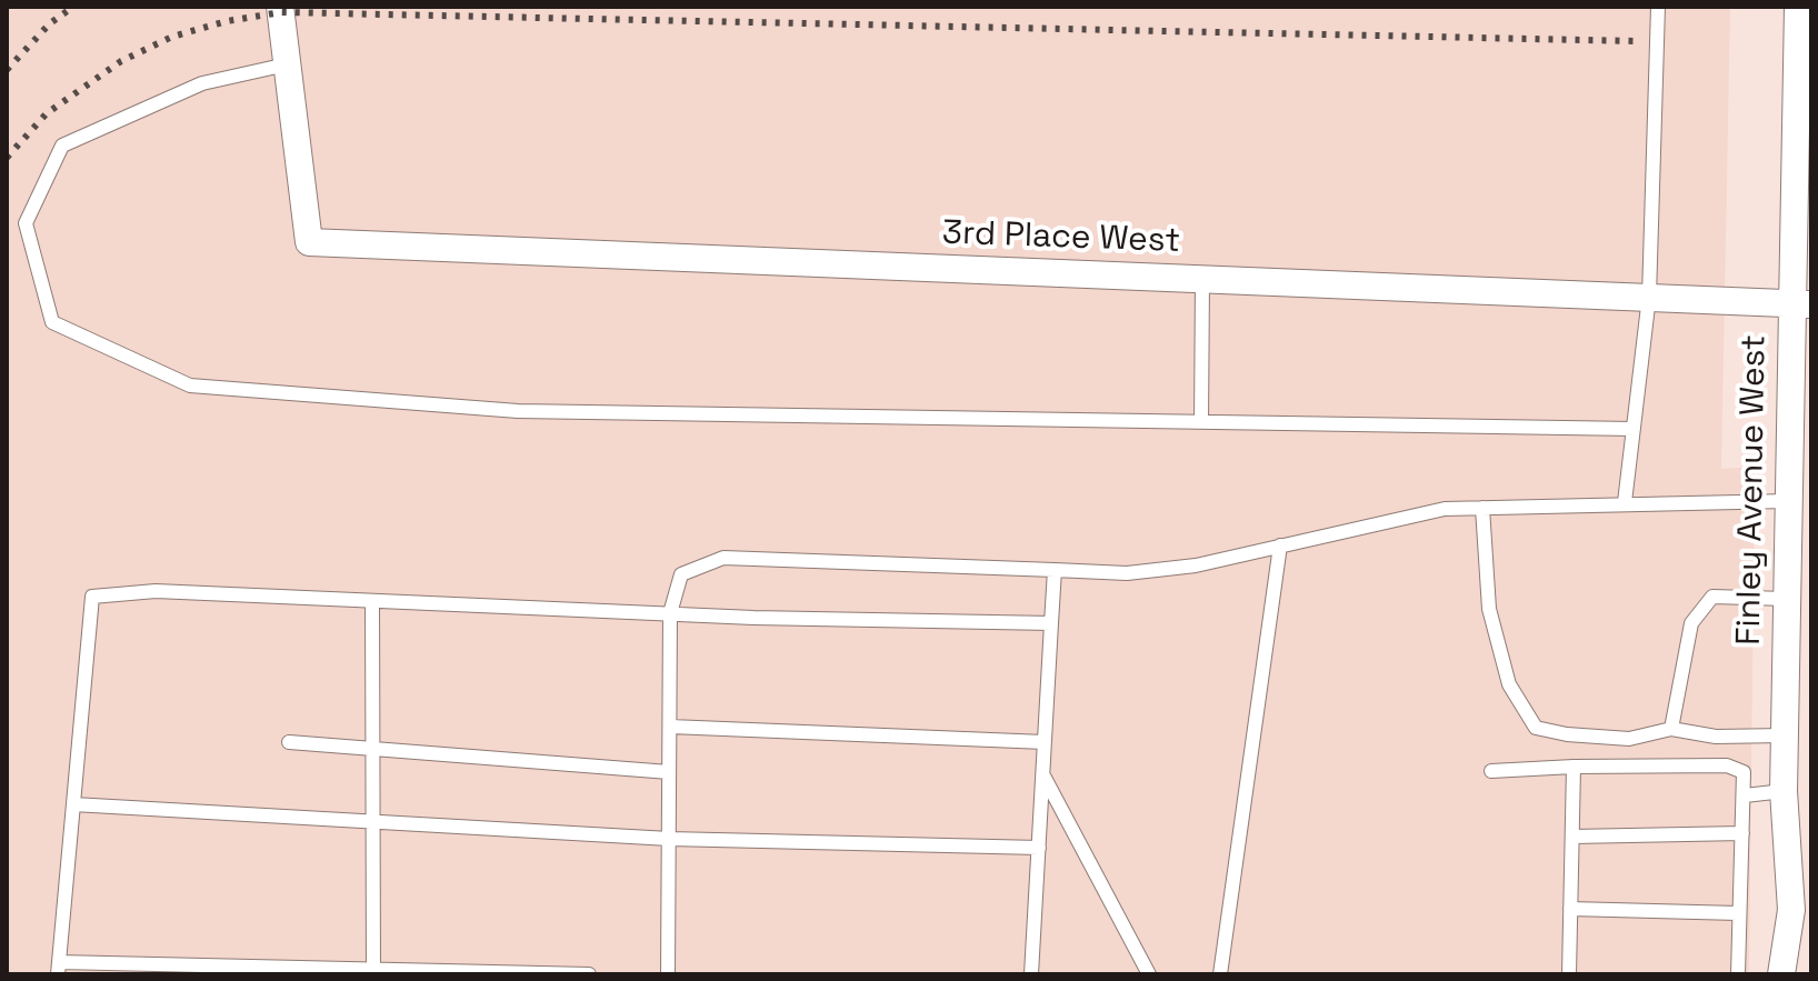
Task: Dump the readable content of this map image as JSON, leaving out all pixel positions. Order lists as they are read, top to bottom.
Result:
{
  "streets": {
    "street": ["3rd Place West", "Finley Avenue West"]
  },
  "crossings": [
    ["3rd Place West", "Finley Avenue West"]
  ]
}
